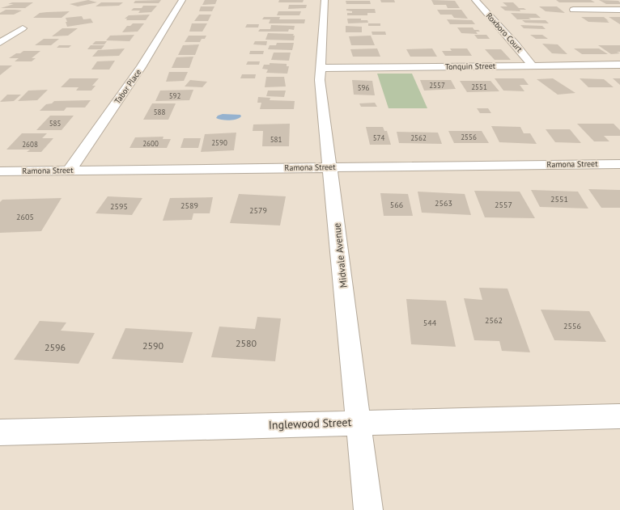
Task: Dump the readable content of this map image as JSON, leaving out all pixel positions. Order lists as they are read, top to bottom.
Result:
{
  "streets": {
    "street": [
      "Roxboro Court",
      "Tonquin Street",
      "Tabor Place",
      "Ramona Street",
      "Midvale Avenue",
      "Inglewood Street"
    ]
  },
  "crossings": [
    ["Roxboro Court", "Tonquin Street"],
    ["Tonquin Street", "Midvale Avenue"],
    ["Tabor Place", "Ramona Street"],
    ["Ramona Street", "Midvale Avenue"],
    ["Midvale Avenue", "Inglewood Street"]
  ],
  "house_numbers": [
    "2557",
    "2551",
    "596",
    "592",
    "588",
    "585",
    "2556",
    "574",
    "2562",
    "581",
    "2590",
    "2600",
    "2608",
    "2551",
    "2563",
    "566",
    "2557",
    "2589",
    "2595",
    "2579",
    "2605",
    "2562",
    "544",
    "2556",
    "2580",
    "2590",
    "2596"
  ]
}
